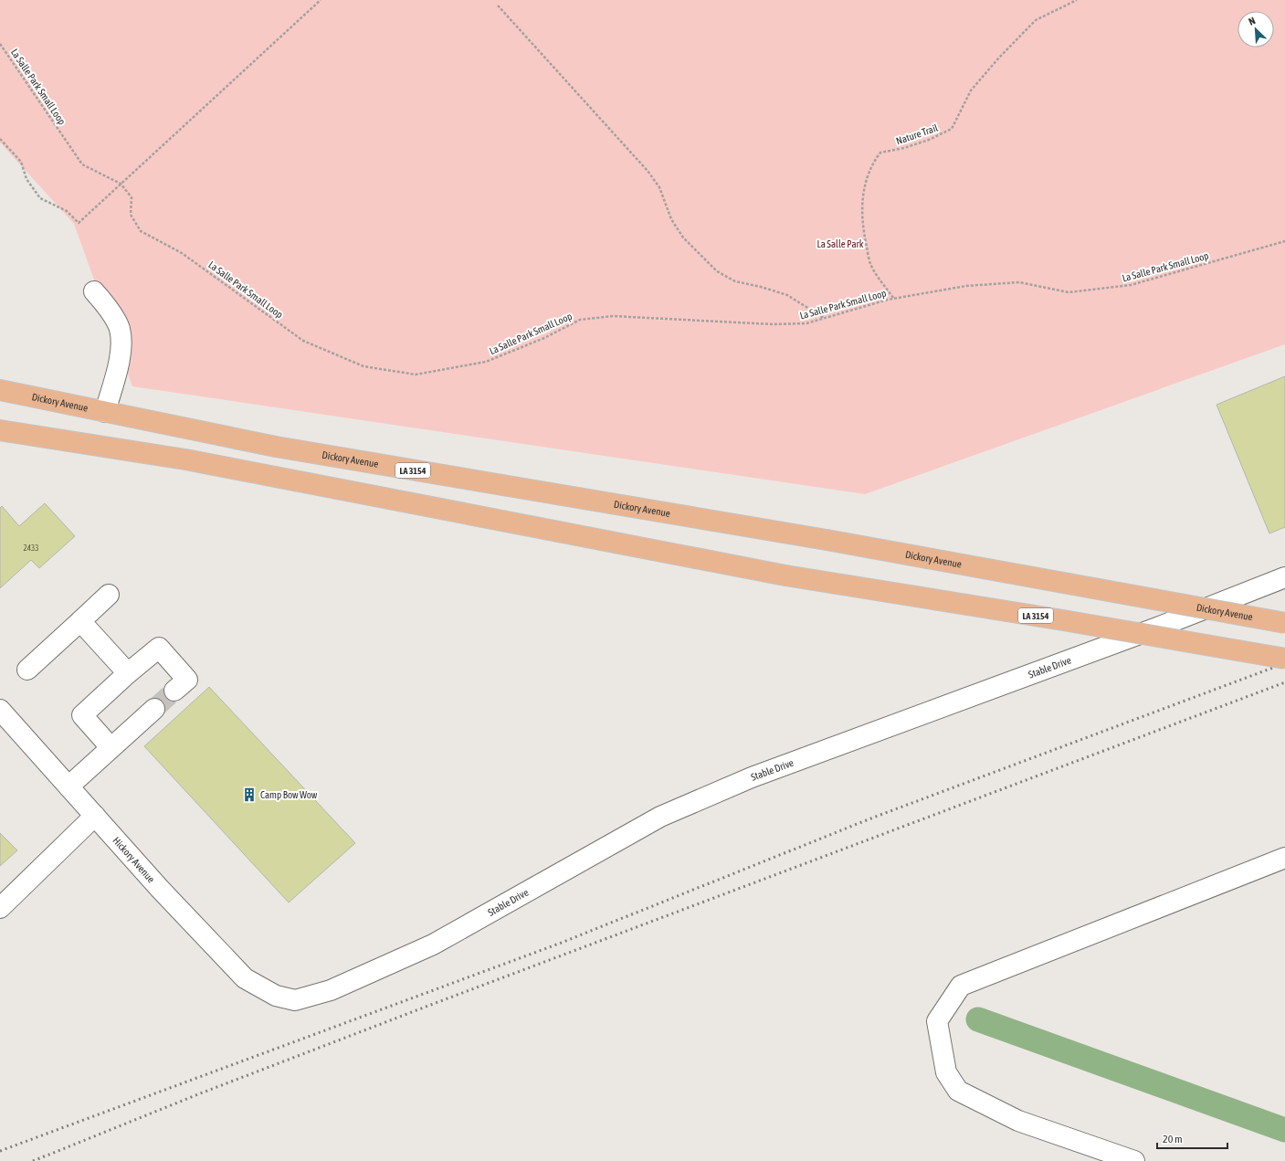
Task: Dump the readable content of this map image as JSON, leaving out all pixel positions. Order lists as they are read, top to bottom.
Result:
{
  "streets": {
    "main road": ["Dickory Avenue", "LA 3154"],
    "street": ["Stable Drive", "Hickory Avenue"],
    "path": ["La Salle Park Small Loop", "Nature Trail"]
  },
  "crossings": [
    ["La Salle Park Small Loop", "Nature Trail"],
    ["Stable Drive", "Hickory Avenue"]
  ],
  "parks": ["La Salle Park"],
  "places": {
    "building": ["Camp Bow Wow"]
  },
  "house_numbers": ["2433"],
  "scale_bar": "20 m",
  "north": "top left"
}
